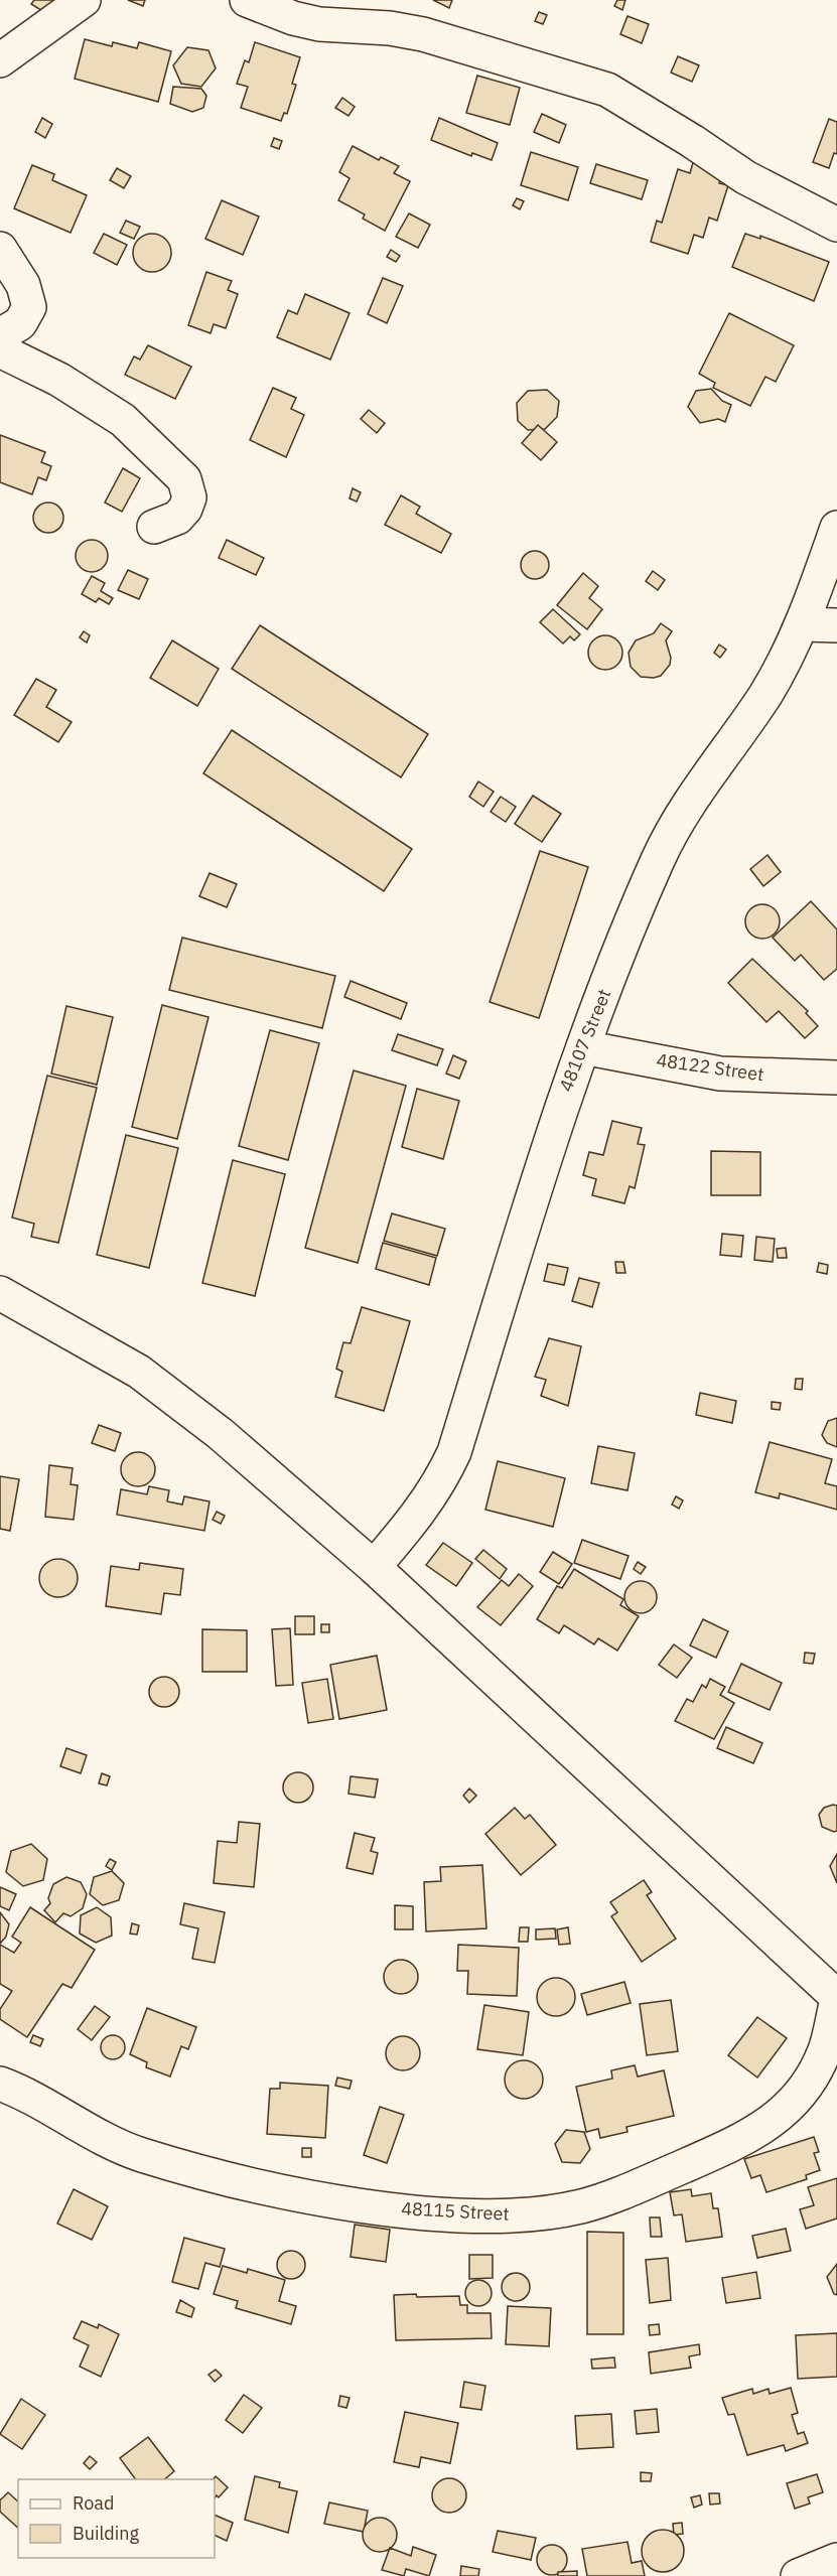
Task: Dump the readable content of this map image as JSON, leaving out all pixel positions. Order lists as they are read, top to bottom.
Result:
{
  "streets": {
    "street": ["48107 Street", "48122 Street", "48115 Street"]
  },
  "crossings": [
    ["48107 Street", "48122 Street"]
  ],
  "legend": ["Road", "Building"]
}
